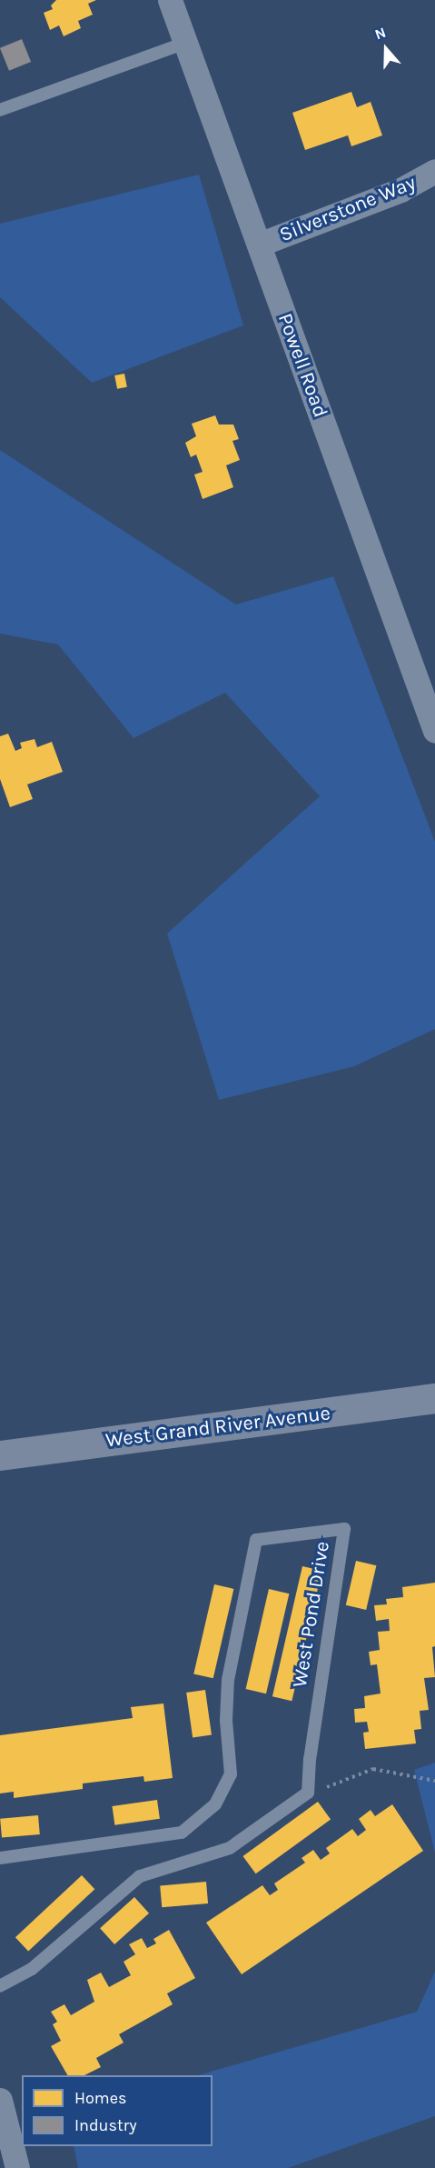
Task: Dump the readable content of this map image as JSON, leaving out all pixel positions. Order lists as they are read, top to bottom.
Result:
{
  "streets": {
    "main road": ["West Grand River Avenue"],
    "street": ["Silverstone Way", "Powell Road"],
    "lane": ["West Pond Drive"]
  },
  "crossings": [
    ["Silverstone Way", "Powell Road"]
  ],
  "legend": ["Homes", "Industry"],
  "north": "top"
}
